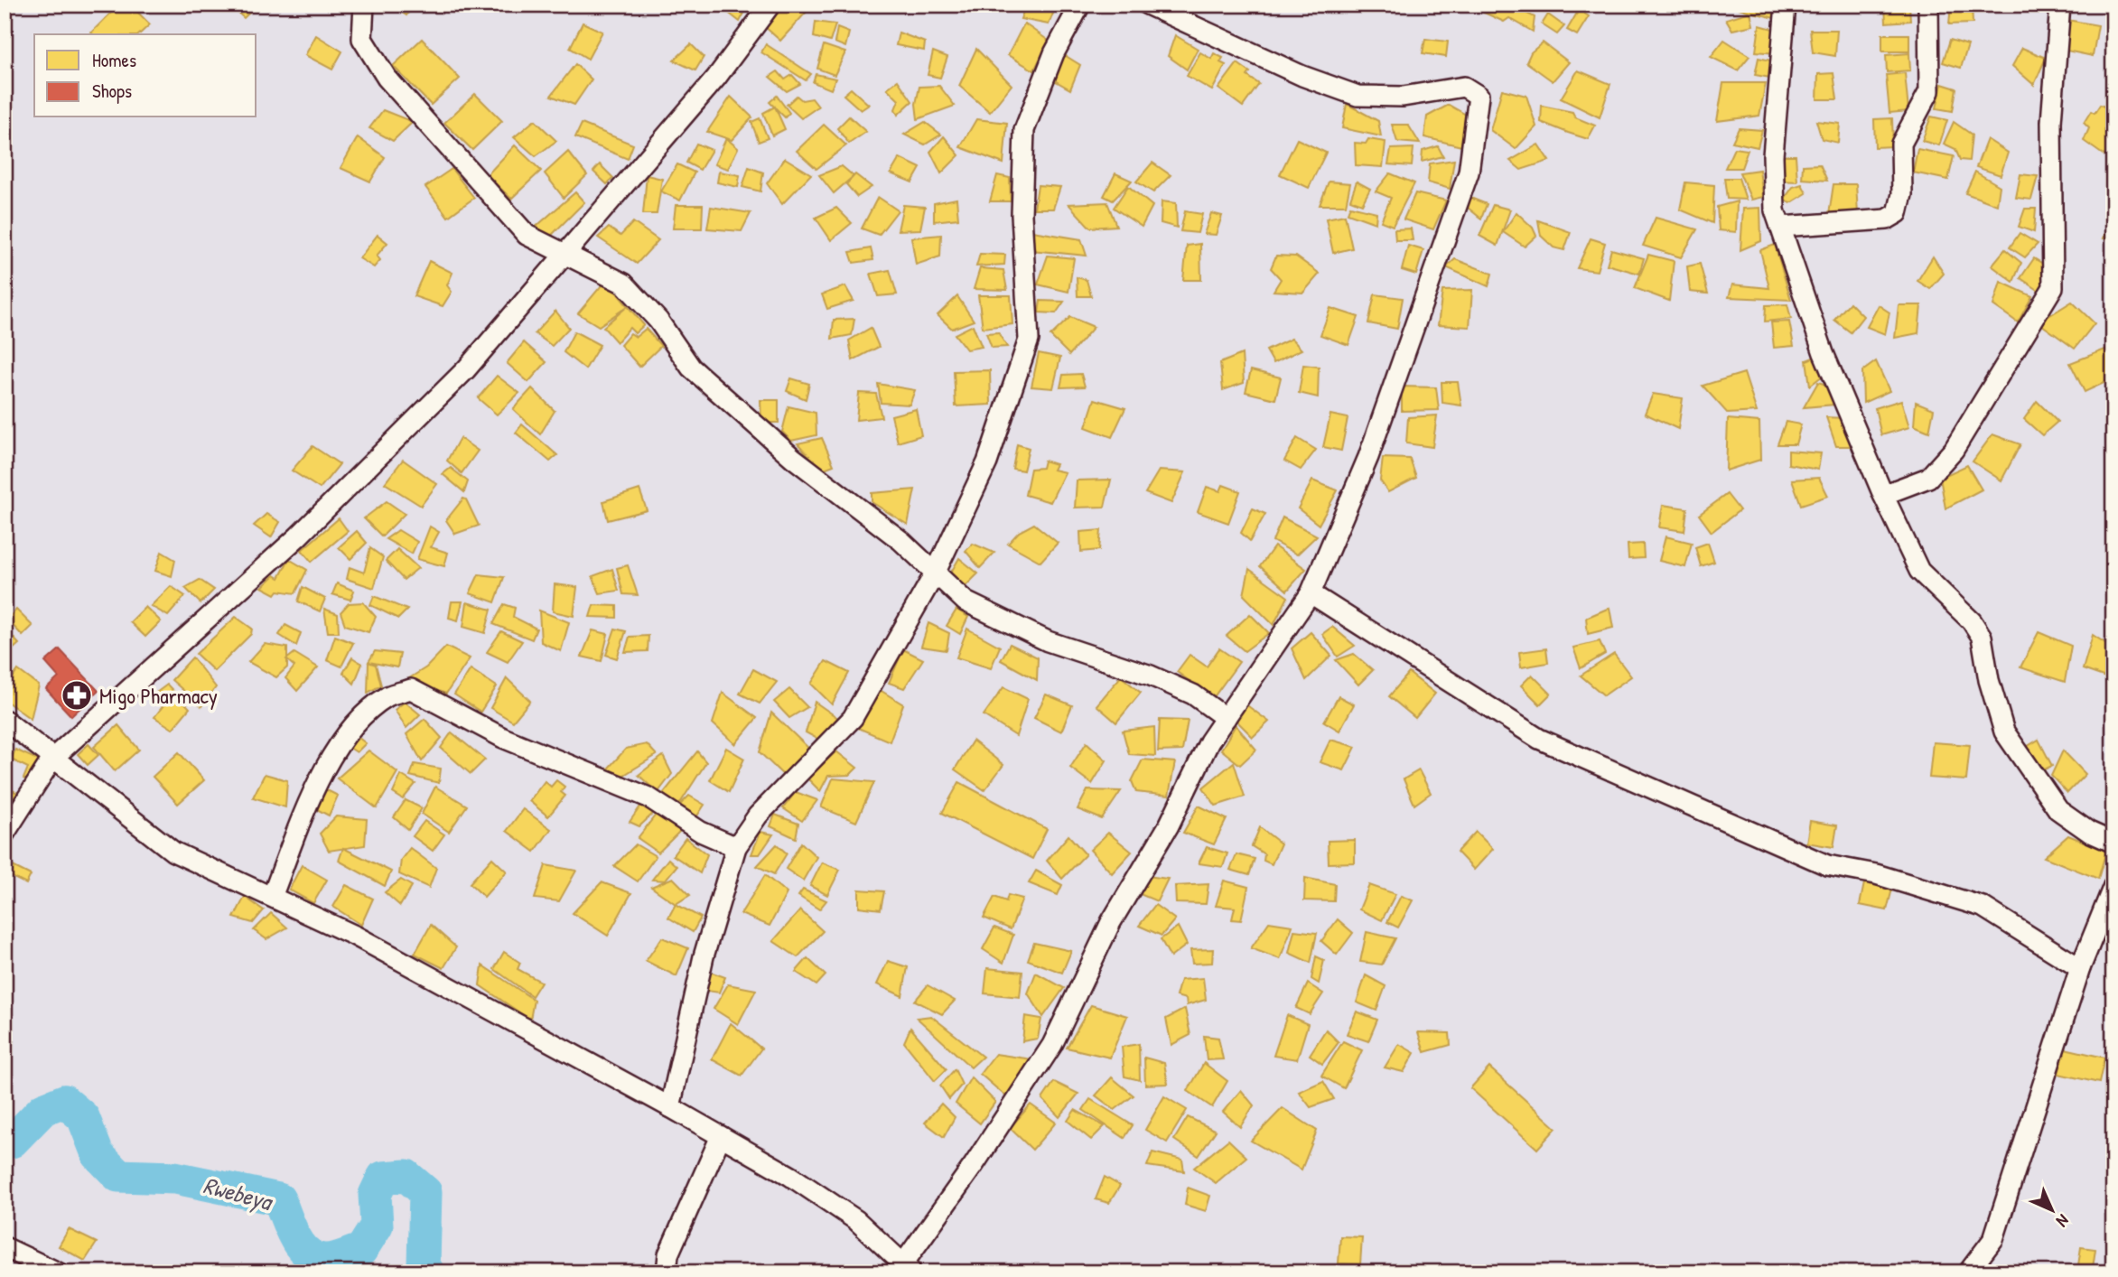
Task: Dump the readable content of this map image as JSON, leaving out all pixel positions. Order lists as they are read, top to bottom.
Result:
{
  "water": ["Rwebeya"],
  "places": {
    "pharmacy": ["Migo Pharmacy"]
  },
  "legend": ["Homes", "Shops"],
  "north": "bottom right"
}
